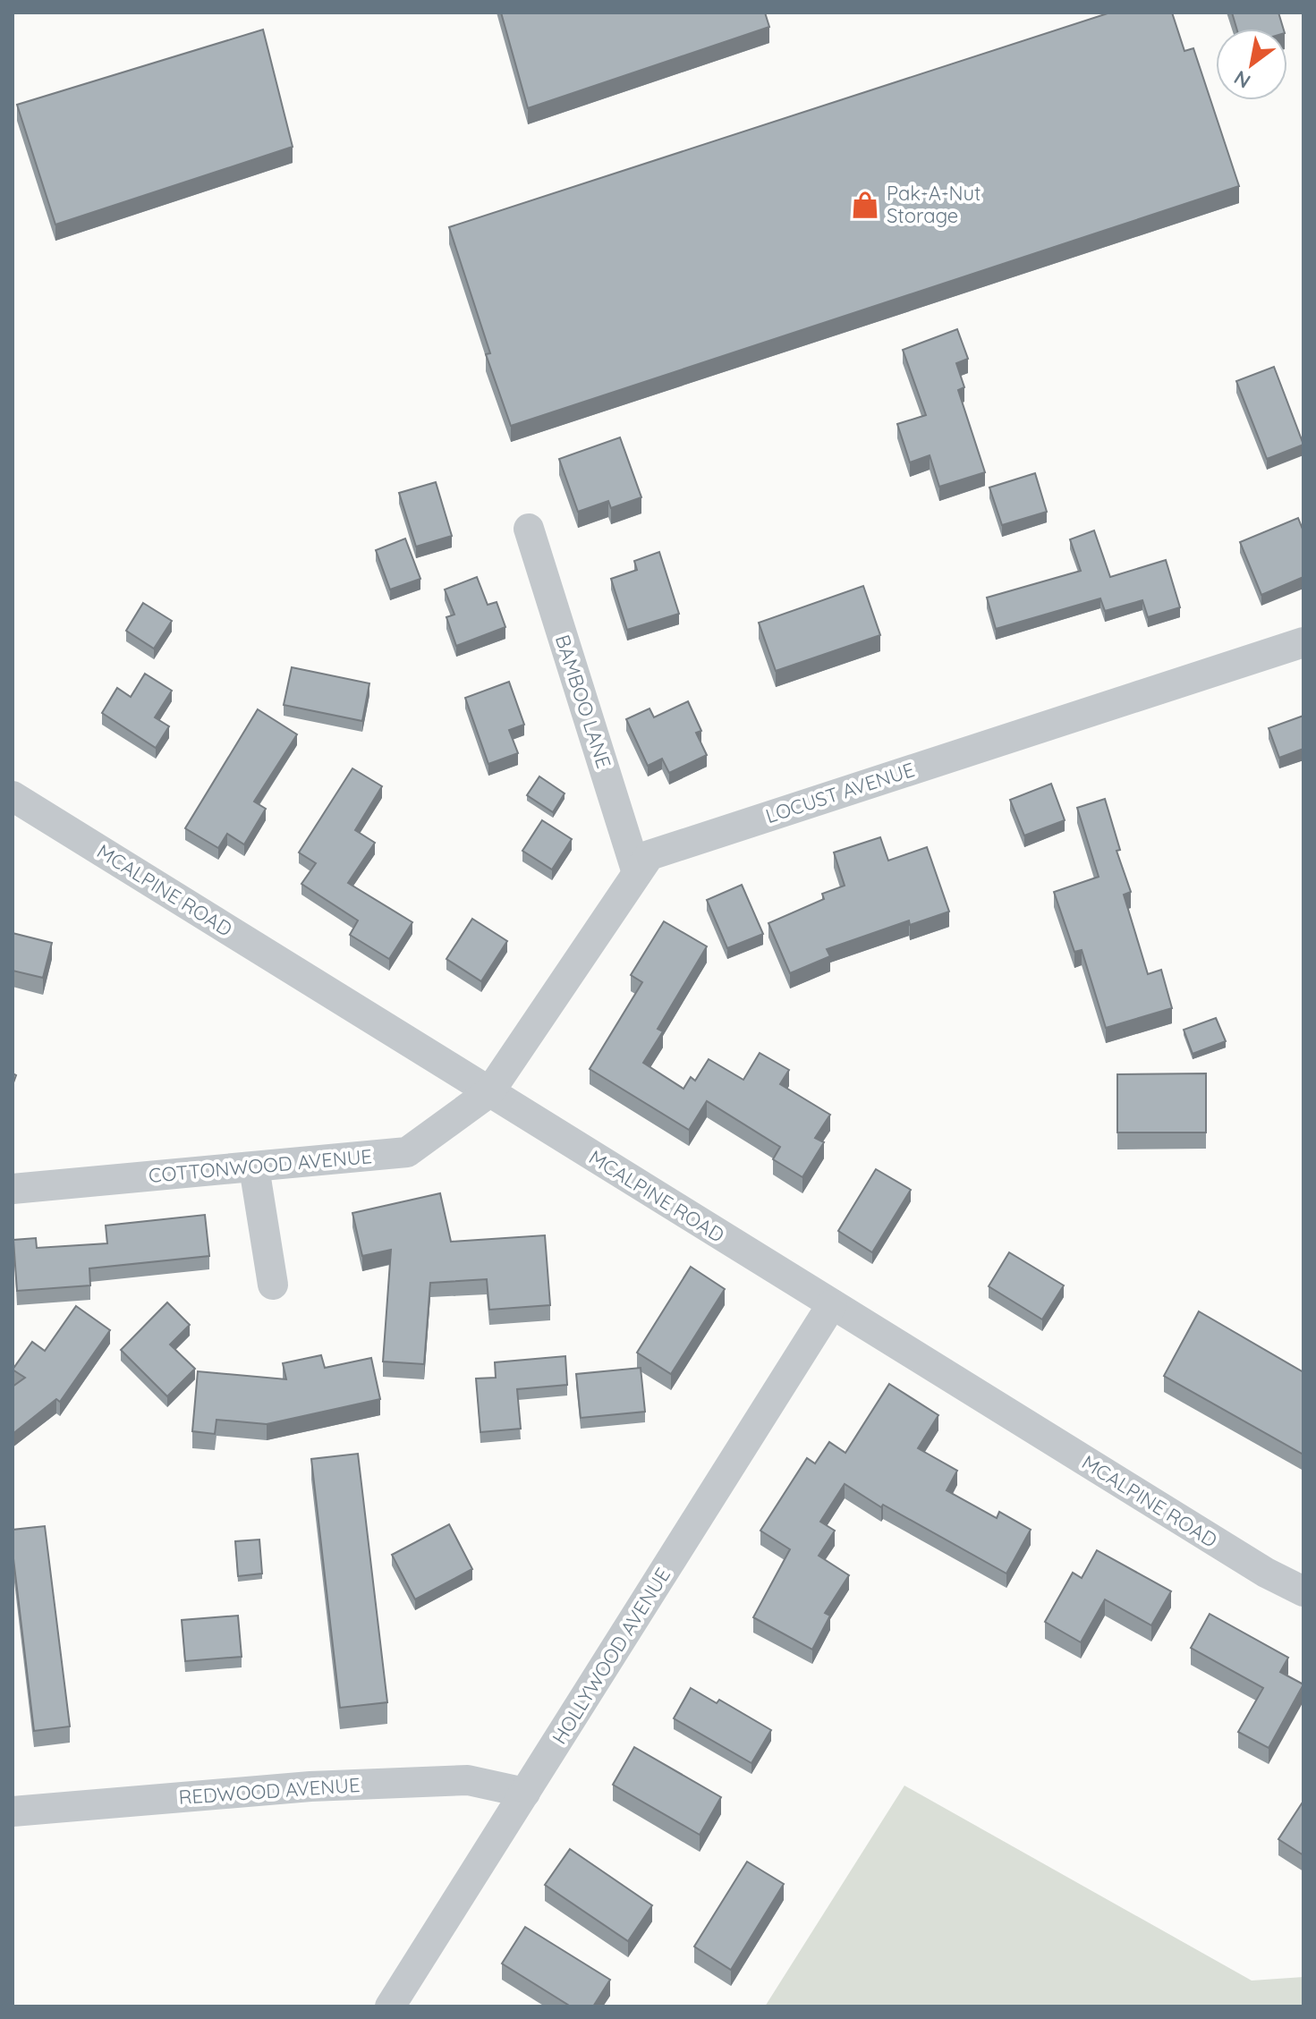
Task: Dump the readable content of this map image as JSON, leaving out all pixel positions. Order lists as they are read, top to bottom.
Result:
{
  "streets": {
    "street": [
      "BAMBOO LANE",
      "LOCUST AVENUE",
      "MCALPINE ROAD",
      "COTTONWOOD AVENUE",
      "HOLLYWOOD AVENUE",
      "REDWOOD AVENUE"
    ]
  },
  "crossings": [
    ["BAMBOO LANE", "LOCUST AVENUE"],
    ["LOCUST AVENUE", "MCALPINE ROAD"],
    ["LOCUST AVENUE", "COTTONWOOD AVENUE"],
    ["MCALPINE ROAD", "COTTONWOOD AVENUE"],
    ["MCALPINE ROAD", "HOLLYWOOD AVENUE"],
    ["HOLLYWOOD AVENUE", "REDWOOD AVENUE"]
  ],
  "places": {
    "shop": ["Pak-A-Nut Storage"]
  },
  "north": "bottom left"
}
